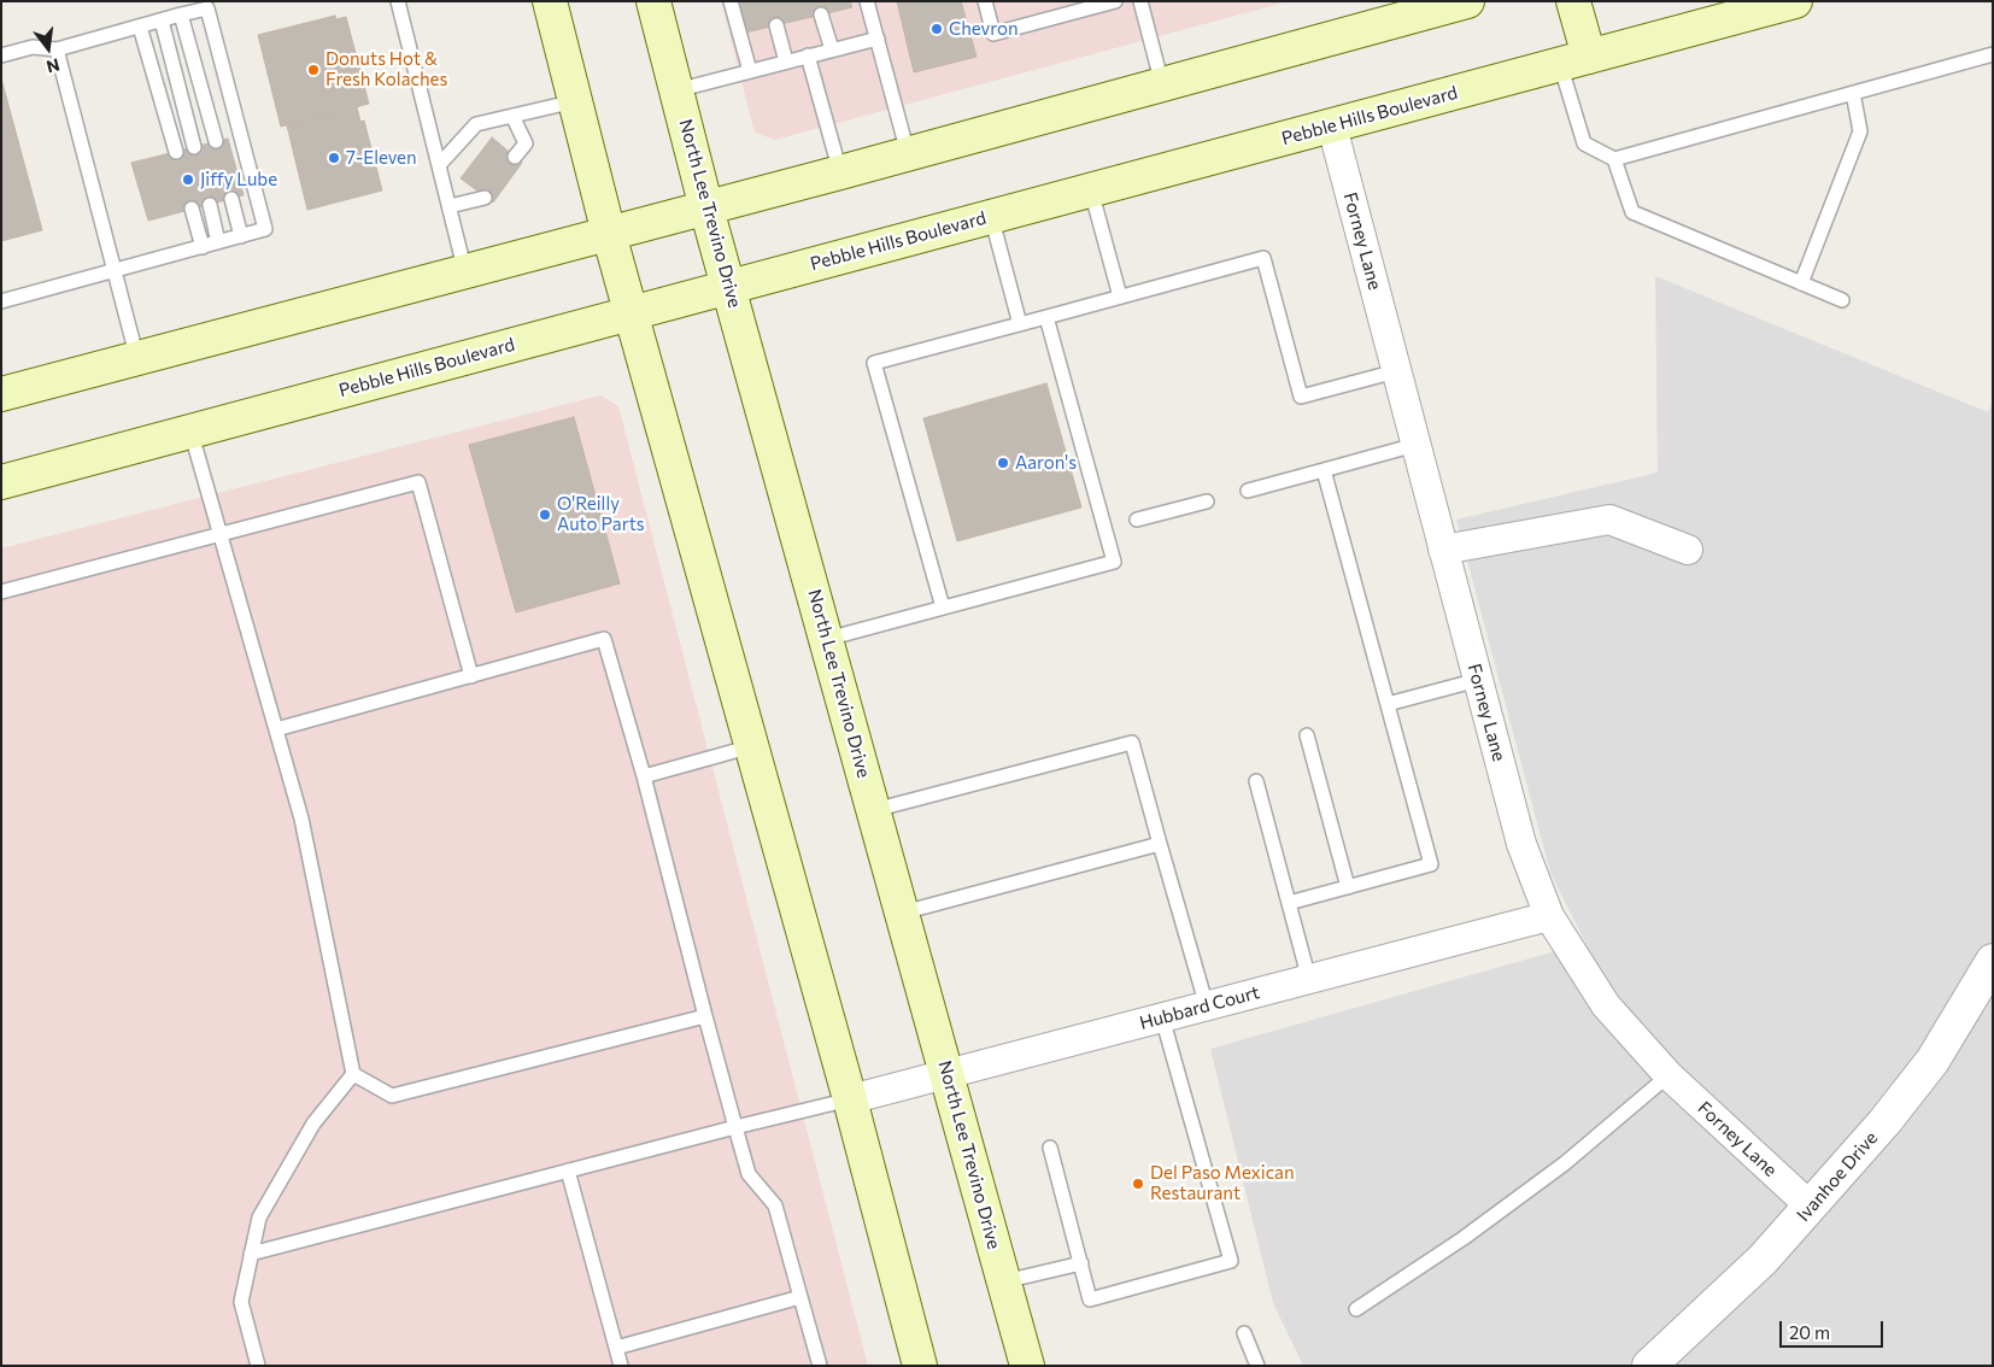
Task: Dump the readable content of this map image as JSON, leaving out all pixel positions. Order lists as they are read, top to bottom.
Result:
{
  "streets": {
    "main road": ["Pebble Hills Boulevard", "North Lee Trevino Drive"],
    "street": ["Forney Lane", "Hubbard Court", "Ivanhoe Drive"]
  },
  "crossings": [
    ["Pebble Hills Boulevard", "North Lee Trevino Drive"],
    ["Pebble Hills Boulevard", "Forney Lane"],
    ["North Lee Trevino Drive", "Hubbard Court"],
    ["Forney Lane", "Hubbard Court"],
    ["Forney Lane", "Ivanhoe Drive"]
  ],
  "places": [
    "Chevron",
    "Donuts Hot & Fresh Kolaches",
    "7-Eleven",
    "Jiffy Lube",
    "Aaron's",
    "O'Reilly Auto Parts",
    "Del Paso Mexican Restaurant"
  ],
  "scale_bar": "20 m",
  "north": "bottom"
}
